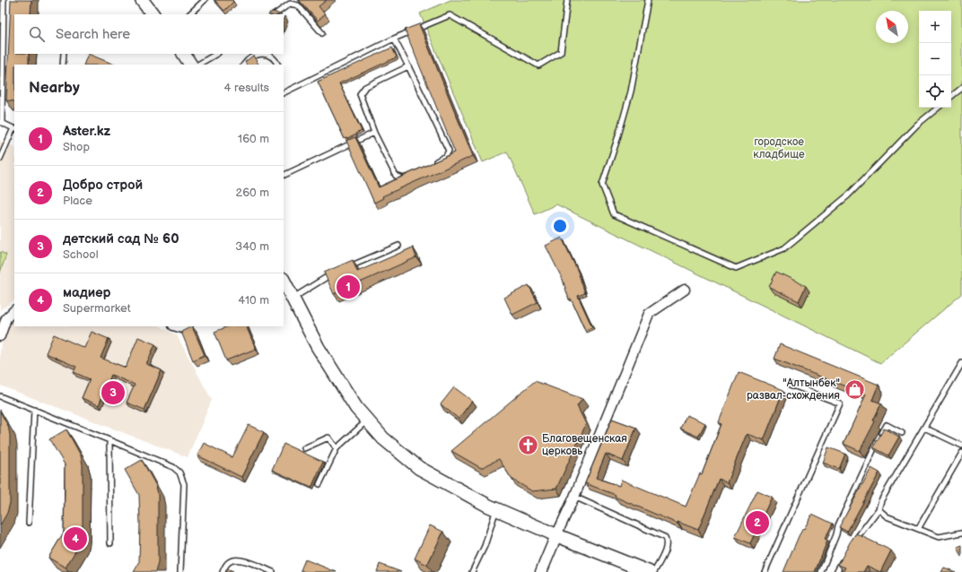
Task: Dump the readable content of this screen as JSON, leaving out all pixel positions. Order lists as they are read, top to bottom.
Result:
{
  "parks": ["городское кладбище"],
  "places": {
    "shop": ["\"Алтынбек\" развал-схождения"],
    "church": ["Благовещенская церковь"]
  },
  "north": "top left",
  "page": {
    "map_buttons": ["+", "−"],
    "search": "Search here",
    "heading": ["Nearby", "4 results"],
    "list": [
      {
        "mark": "1",
        "name": "Aster.kz",
        "note": "Shop",
        "value": "160 m"
      },
      {
        "mark": "2",
        "name": "Добро строй",
        "note": "Place",
        "value": "260 m"
      },
      {
        "mark": "3",
        "name": "детский сад № 60",
        "note": "School",
        "value": "340 m"
      },
      {
        "mark": "4",
        "name": "мадиер",
        "note": "Supermarket",
        "value": "410 m"
      }
    ],
    "pins": [
      "1",
      "3",
      "2",
      "4"
    ]
  }
}
